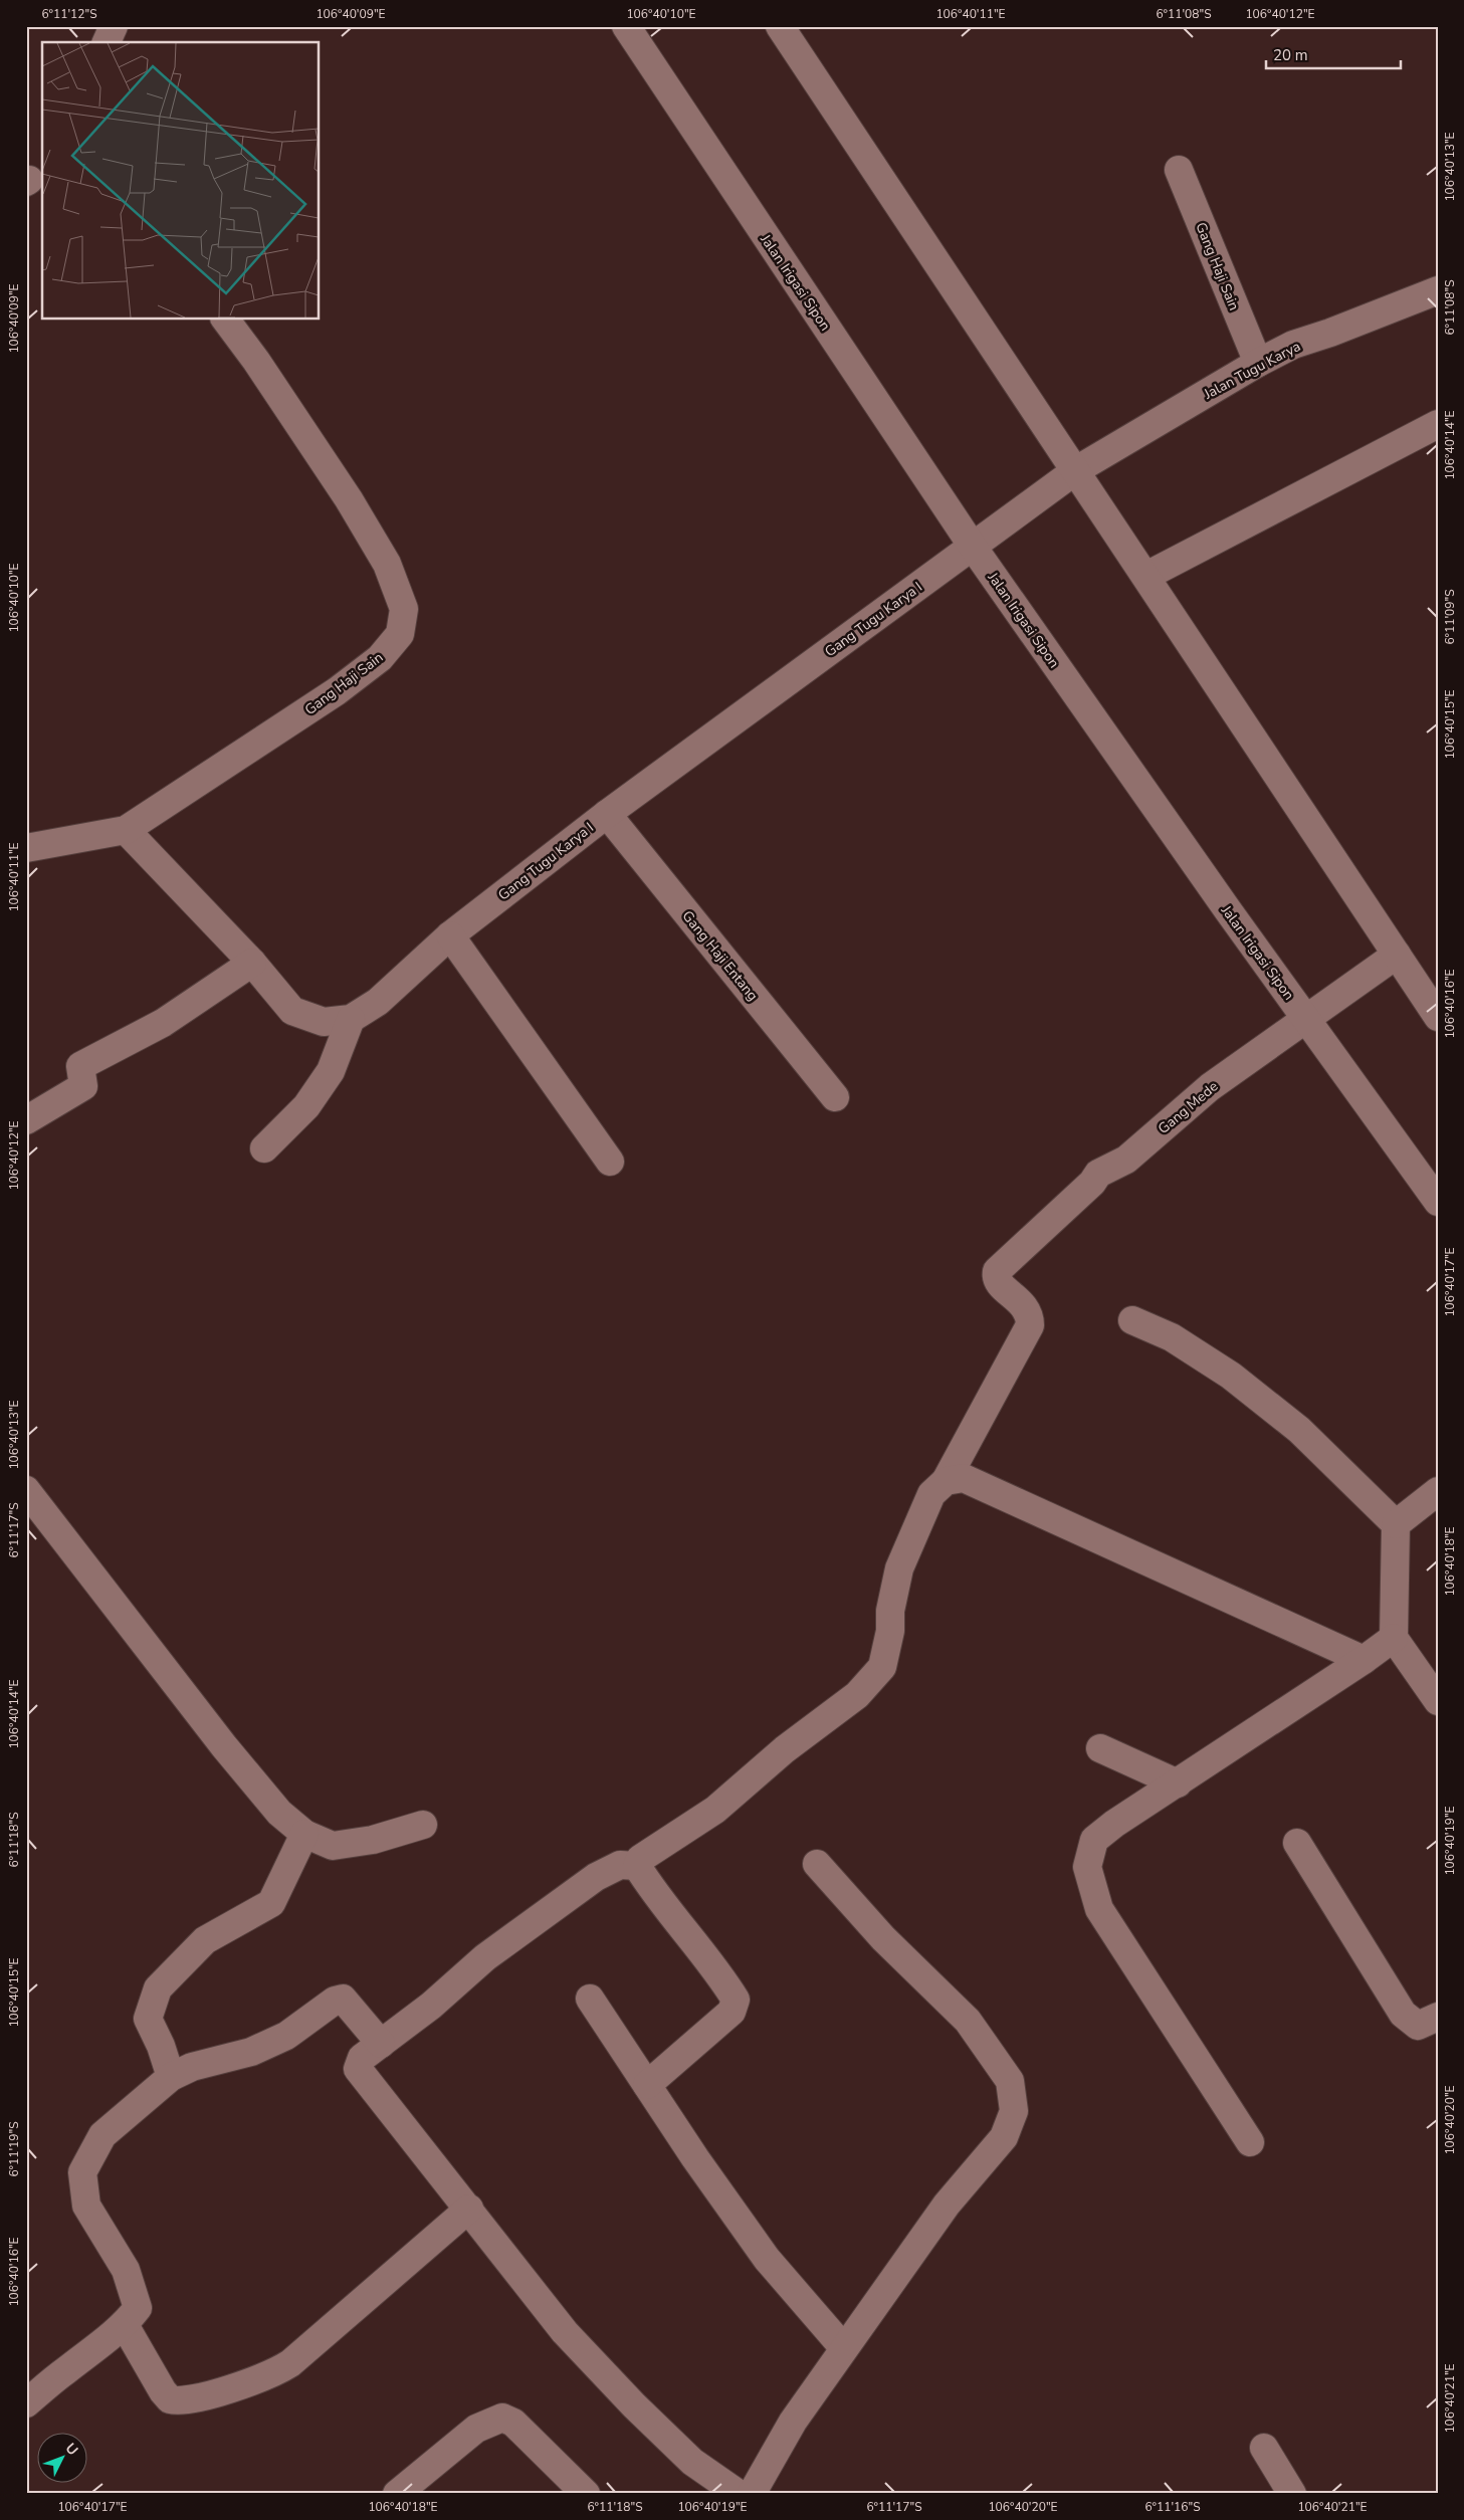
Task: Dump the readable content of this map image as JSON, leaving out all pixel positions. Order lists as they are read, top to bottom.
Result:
{
  "streets": {
    "street": [
      "Gang Haji Sain",
      "Jalan Irigasi Sipon",
      "Jalan Tugu Karya",
      "Gang Tugu Karya I",
      "Gang Haji Entang",
      "Gang Mede"
    ]
  },
  "crossings": [
    ["Gang Haji Sain", "Jalan Tugu Karya"],
    ["Gang Haji Sain", "Gang Tugu Karya I"],
    ["Jalan Irigasi Sipon", "Gang Tugu Karya I"],
    ["Jalan Irigasi Sipon", "Gang Mede"],
    ["Jalan Tugu Karya", "Gang Tugu Karya I"],
    ["Gang Tugu Karya I", "Gang Haji Entang"]
  ],
  "scale_bar": "20 m",
  "north": "top right",
  "coordinates": [
    "6°11'12\"S",
    "106°40'09\"E",
    "106°40'10\"E",
    "106°40'11\"E",
    "6°11'08\"S",
    "106°40'12\"E",
    "106°40'13\"E",
    "106°40'14\"E",
    "6°11'09\"S",
    "106°40'15\"E",
    "106°40'16\"E",
    "106°40'17\"E",
    "6°11'17\"S",
    "106°40'18\"E",
    "6°11'18\"S",
    "106°40'19\"E",
    "106°40'20\"E",
    "6°11'19\"S",
    "106°40'21\"E",
    "6°11'16\"S"
  ]
}
